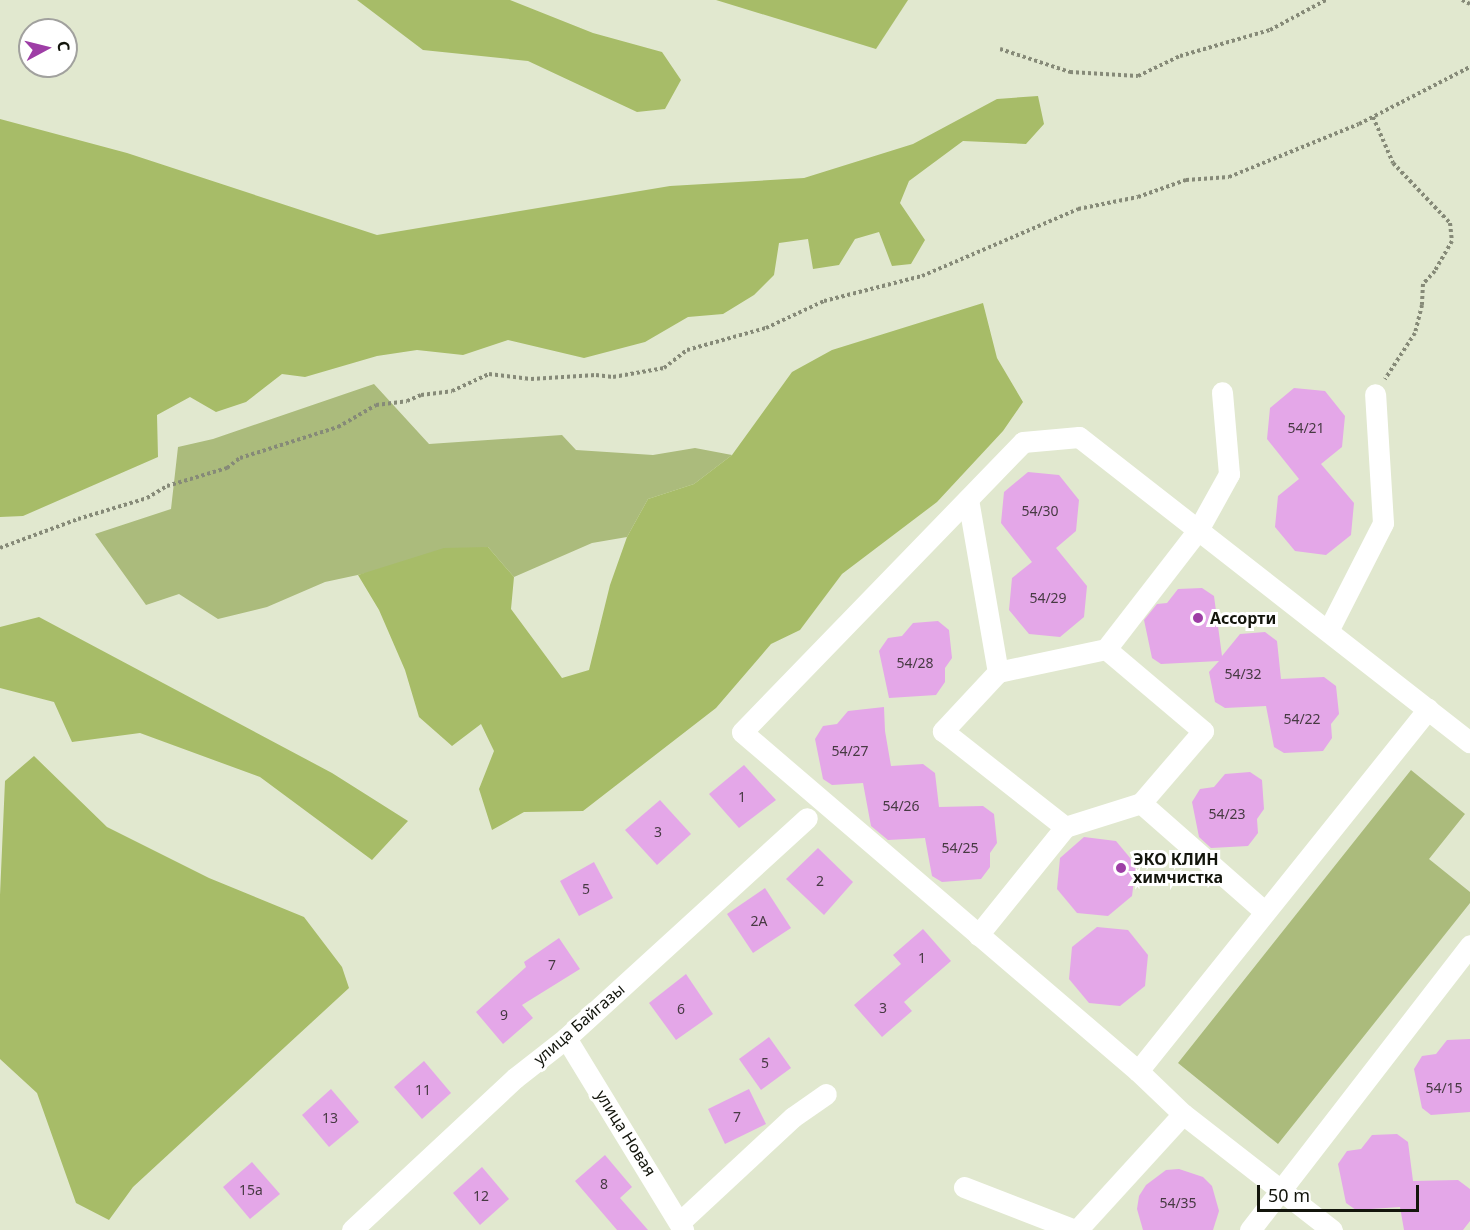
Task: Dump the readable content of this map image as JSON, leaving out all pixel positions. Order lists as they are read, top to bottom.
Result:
{
  "streets": {
    "street": ["улица Байгазы", "улица Новая"]
  },
  "crossings": [
    ["улица Байгазы", "улица Новая"]
  ],
  "places": ["Ассорти", "ЭКО КЛИН химчистка"],
  "house_numbers": [
    "54/21",
    "54/30",
    "54/29",
    "54/28",
    "54/32",
    "54/22",
    "54/27",
    "1",
    "54/26",
    "54/23",
    "3",
    "54/25",
    "2",
    "5",
    "2А",
    "1",
    "7",
    "3",
    "6",
    "9",
    "5",
    "54/15",
    "11",
    "7",
    "13",
    "8",
    "15а",
    "12",
    "54/35"
  ],
  "scale_bar": "50 m",
  "north": "right"
}
